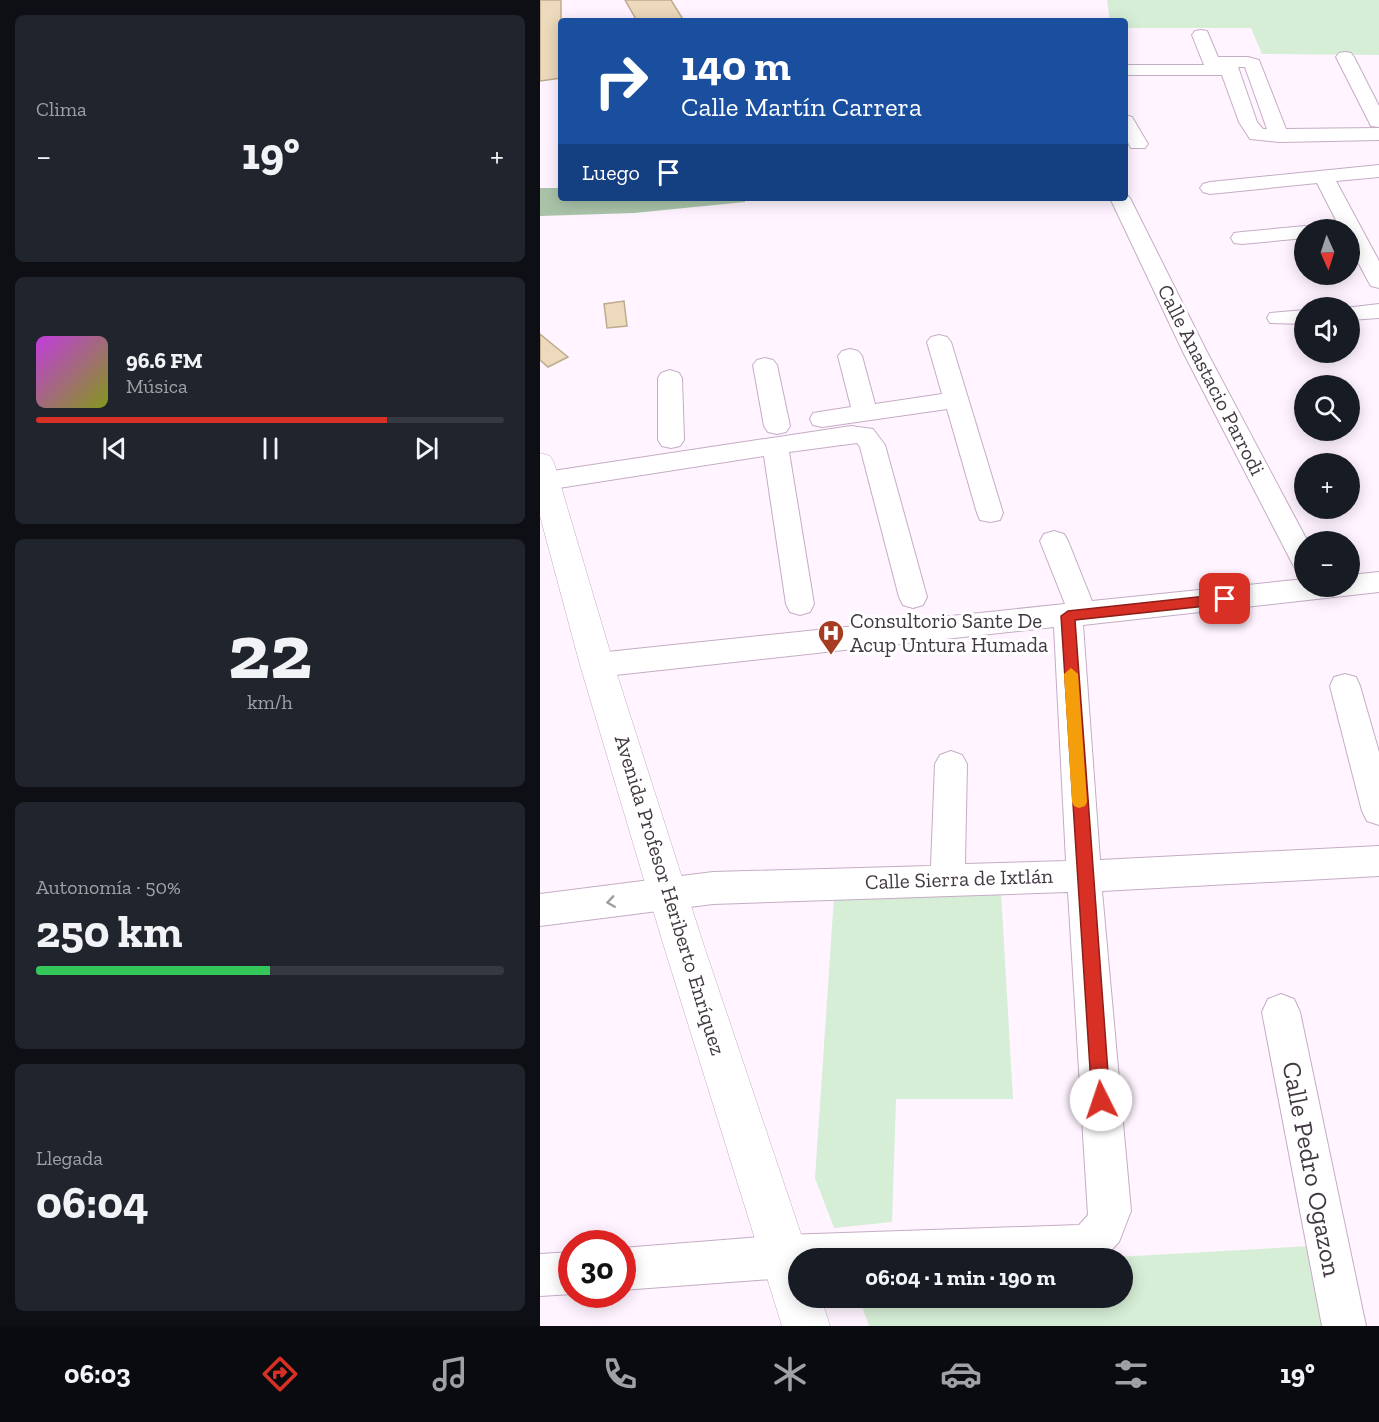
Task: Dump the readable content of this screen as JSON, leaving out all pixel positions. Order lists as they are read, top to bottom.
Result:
{
  "streets": {
    "main road": ["Avenida Profesor Heriberto Enríquez"],
    "street": ["Calle Anastacio Parrodi", "Calle Sierra de Ixtlán", "Calle Pedro Ogazon"]
  },
  "crossings": [
    ["Calle Sierra de Ixtlán", "Avenida Profesor Heriberto Enríquez"]
  ],
  "places": {
    "hospital": ["Consultorio Sante De Acup Untura Humada"]
  },
  "north": "bottom",
  "page": {
    "tile": [
      "Clima",
      ["22", "km/h"],
      ["Autonomía · 50%", "250 km"],
      ["Llegada", "06:04"]
    ],
    "turn": ["140 m", "Calle Martín Carrera"],
    "heat": ["−", "19°", "+"],
    "then": "Luego",
    "map_buttons": ["+", "−"],
    "song": ["96.6 FM", "Música"],
    "limit": "30",
    "trip": "06:04 · 1 min · 190 m",
    "tabs": ["06:03", "19°"]
  }
}
